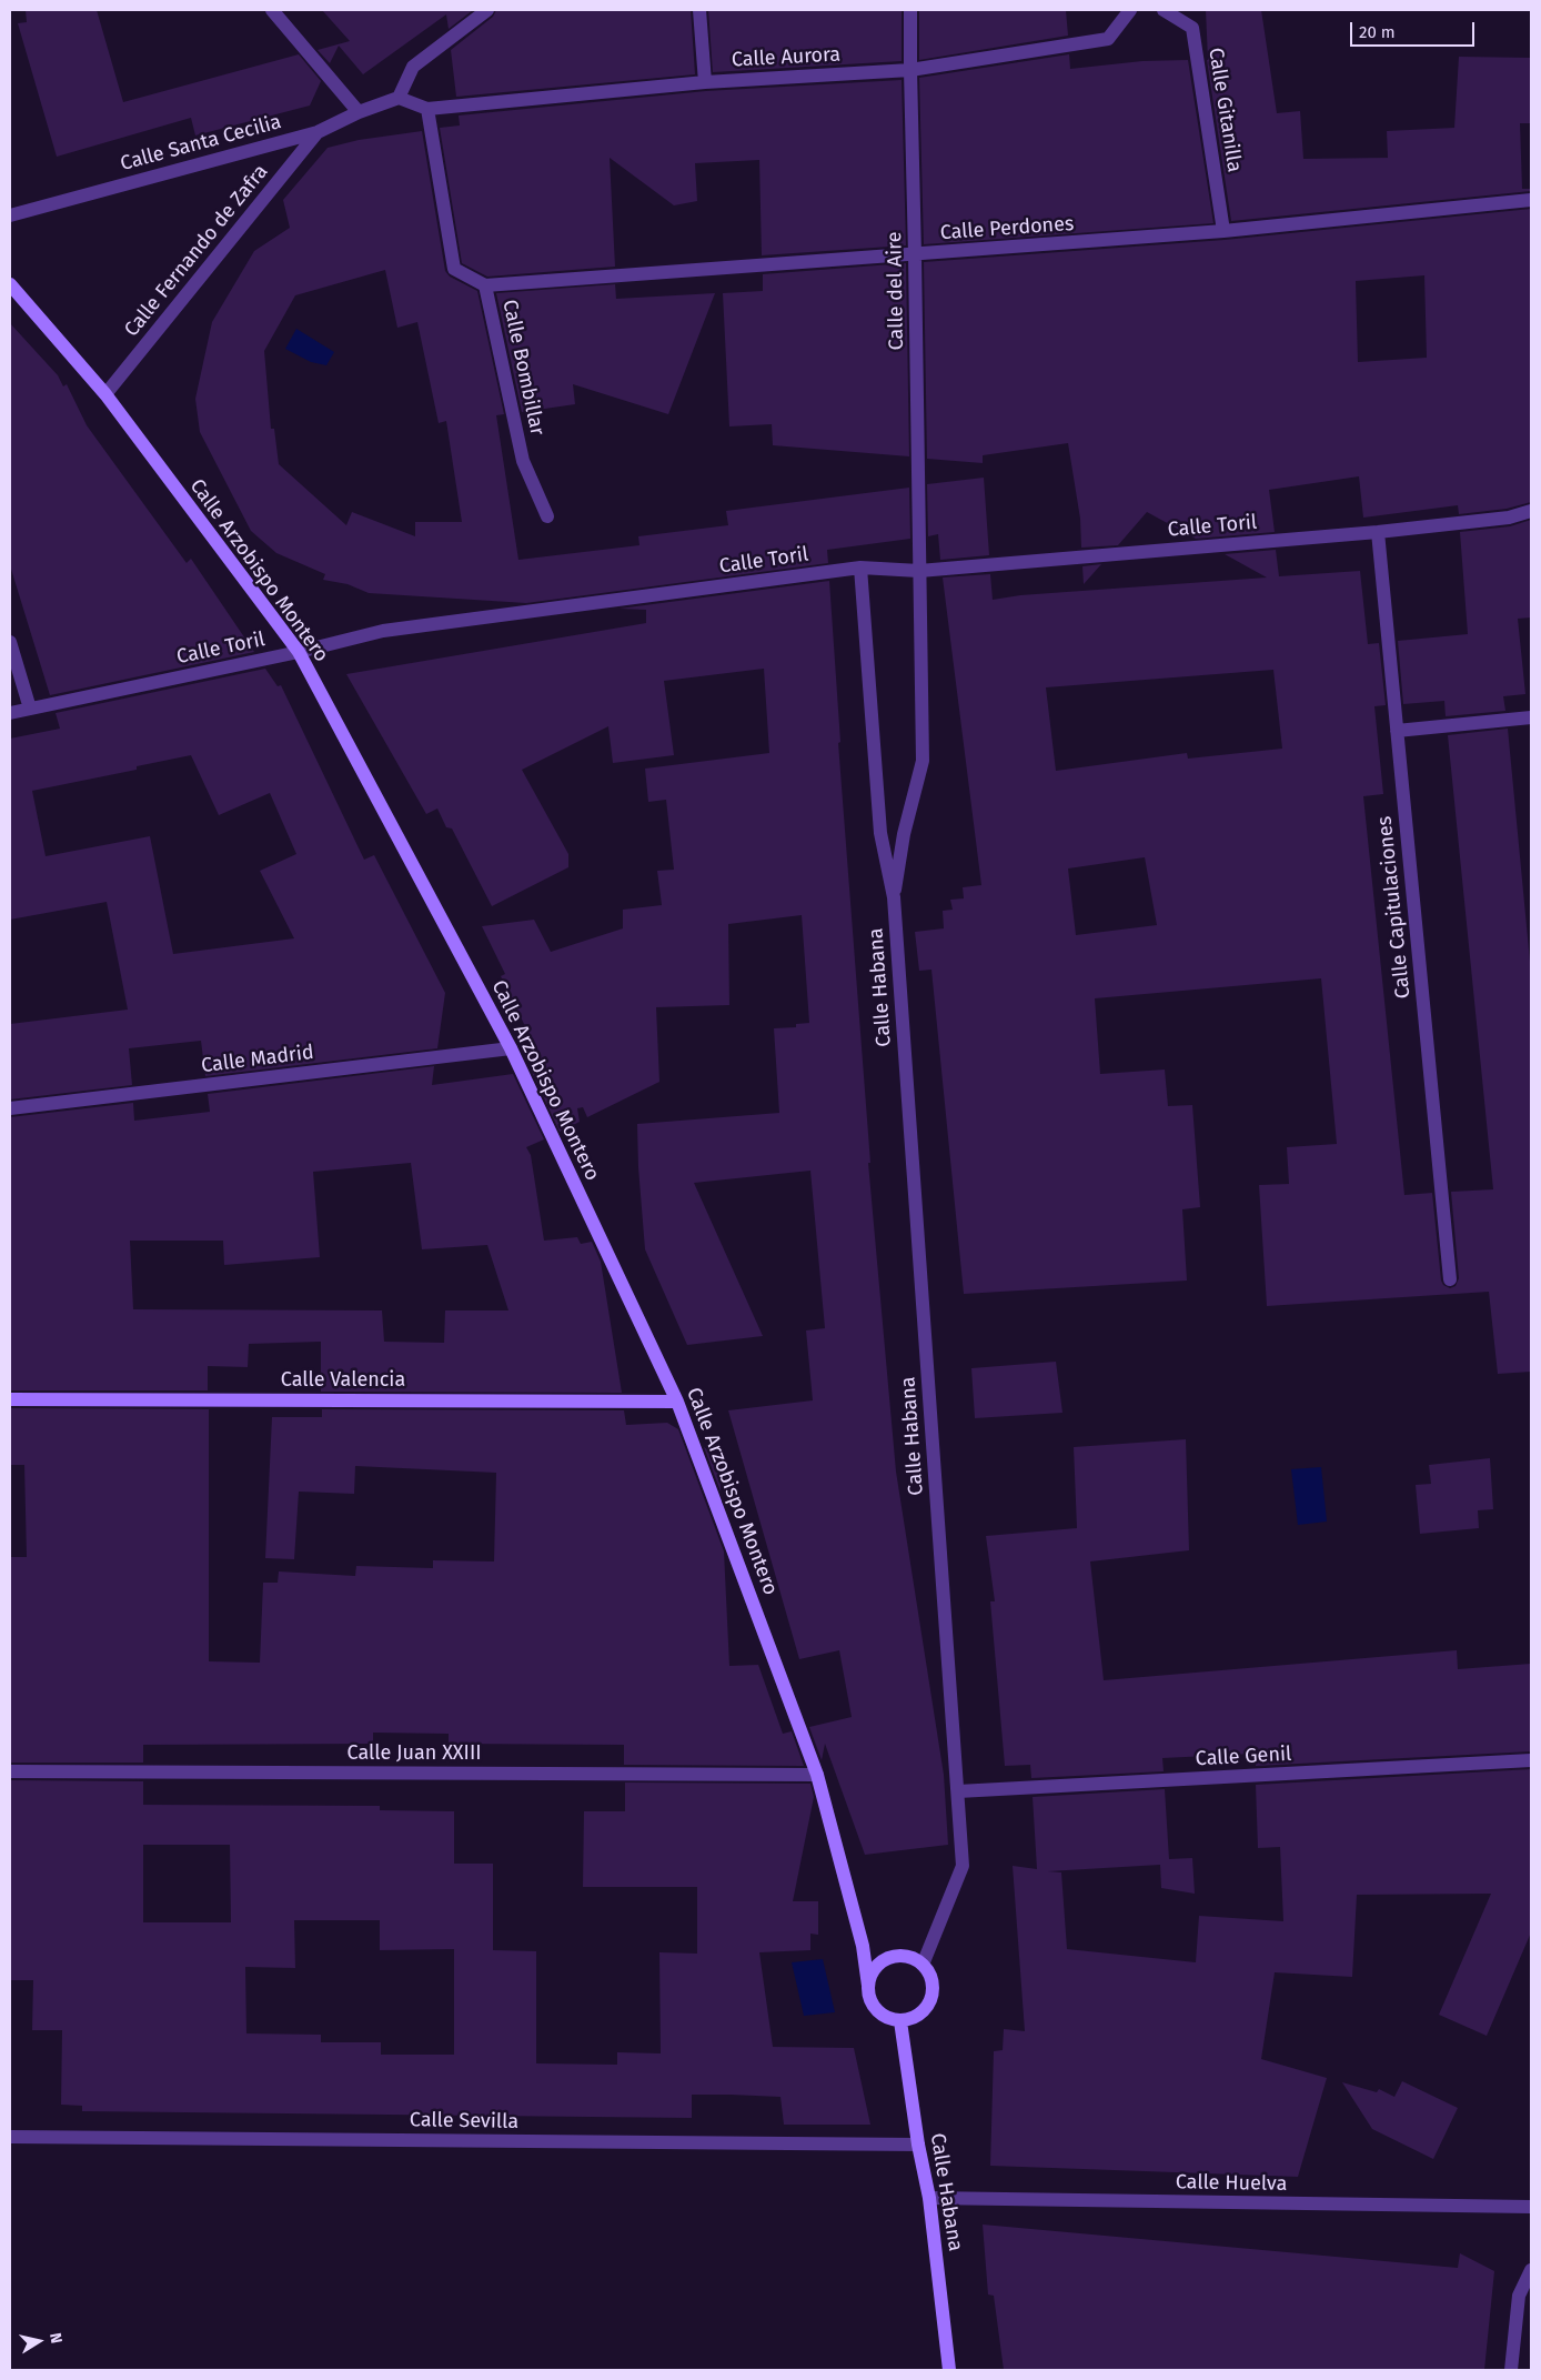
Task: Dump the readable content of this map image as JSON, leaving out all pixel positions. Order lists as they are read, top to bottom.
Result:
{
  "streets": {
    "street": [
      "Calle Aurora",
      "Calle Gitanilla",
      "Calle Santa Cecilia",
      "Calle Perdones",
      "Calle Fernando de Zafra",
      "Calle del Aire",
      "Calle Bombillar",
      "Calle Toril",
      "Calle Arzobispo Montero",
      "Calle Capitulaciones",
      "Calle Habana",
      "Calle Madrid",
      "Calle Valencia",
      "Calle Juan XXIII",
      "Calle Genil",
      "Calle Sevilla",
      "Calle Huelva"
    ]
  },
  "crossings": [
    ["Calle Aurora", "Calle del Aire"],
    ["Calle Aurora", "Calle Bombillar"],
    ["Calle Gitanilla", "Calle Perdones"],
    ["Calle Santa Cecilia", "Calle Fernando de Zafra"],
    ["Calle Perdones", "Calle del Aire"],
    ["Calle Perdones", "Calle Bombillar"],
    ["Calle Fernando de Zafra", "Calle Arzobispo Montero"],
    ["Calle del Aire", "Calle Toril"],
    ["Calle del Aire", "Calle Habana"],
    ["Calle Toril", "Calle Arzobispo Montero"],
    ["Calle Toril", "Calle Capitulaciones"],
    ["Calle Toril", "Calle Habana"],
    ["Calle Arzobispo Montero", "Calle Habana"],
    ["Calle Arzobispo Montero", "Calle Madrid"],
    ["Calle Arzobispo Montero", "Calle Valencia"],
    ["Calle Arzobispo Montero", "Calle Juan XXIII"],
    ["Calle Habana", "Calle Genil"],
    ["Calle Habana", "Calle Sevilla"],
    ["Calle Habana", "Calle Huelva"]
  ],
  "scale_bar": "20 m",
  "north": "right"
}
